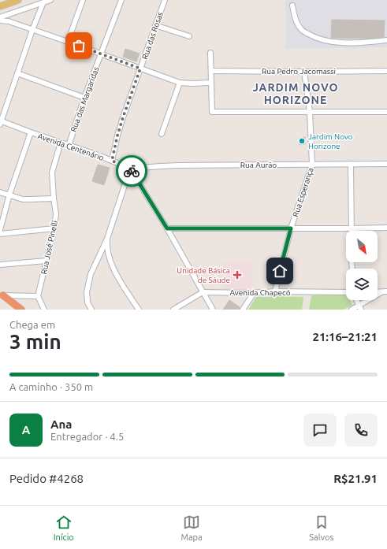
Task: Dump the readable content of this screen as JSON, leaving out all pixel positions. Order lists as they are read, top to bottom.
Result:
{
  "streets": {
    "street": [
      "Rua das Rosas",
      "Rua Pedro Jacomassi",
      "Rua das Margaridas",
      "Avenida Centenário",
      "Rua Aurão",
      "Rua Esperança",
      "Rua José Pinelli",
      "Avenida Chapecó"
    ]
  },
  "crossings": [
    ["Rua das Rosas", "Avenida Centenário"],
    ["Rua Pedro Jacomassi", "Rua Esperança"],
    ["Rua das Margaridas", "Avenida Centenário"],
    ["Avenida Centenário", "Rua Aurão"],
    ["Avenida Centenário", "Rua José Pinelli"],
    ["Rua Aurão", "Rua Esperança"],
    ["Rua Esperança", "Avenida Chapecó"]
  ],
  "districts": ["JARDIM NOVO HORIZONE"],
  "places": {
    "other": ["Jardim Novo Horizone"],
    "health": ["Unidade Básica de Sáude"]
  },
  "north": "bottom right",
  "page": {
    "heading": ["3 min", "Chega em", "21:16–21:21"],
    "panel": [
      "Ana",
      "Entregador · 4.5",
      "Pedido #4268",
      "R$21.91"
    ],
    "bar": "A caminho · 350 m",
    "round": "A",
    "tabs": ["Início", "Mapa", "Salvos"]
  }
}
